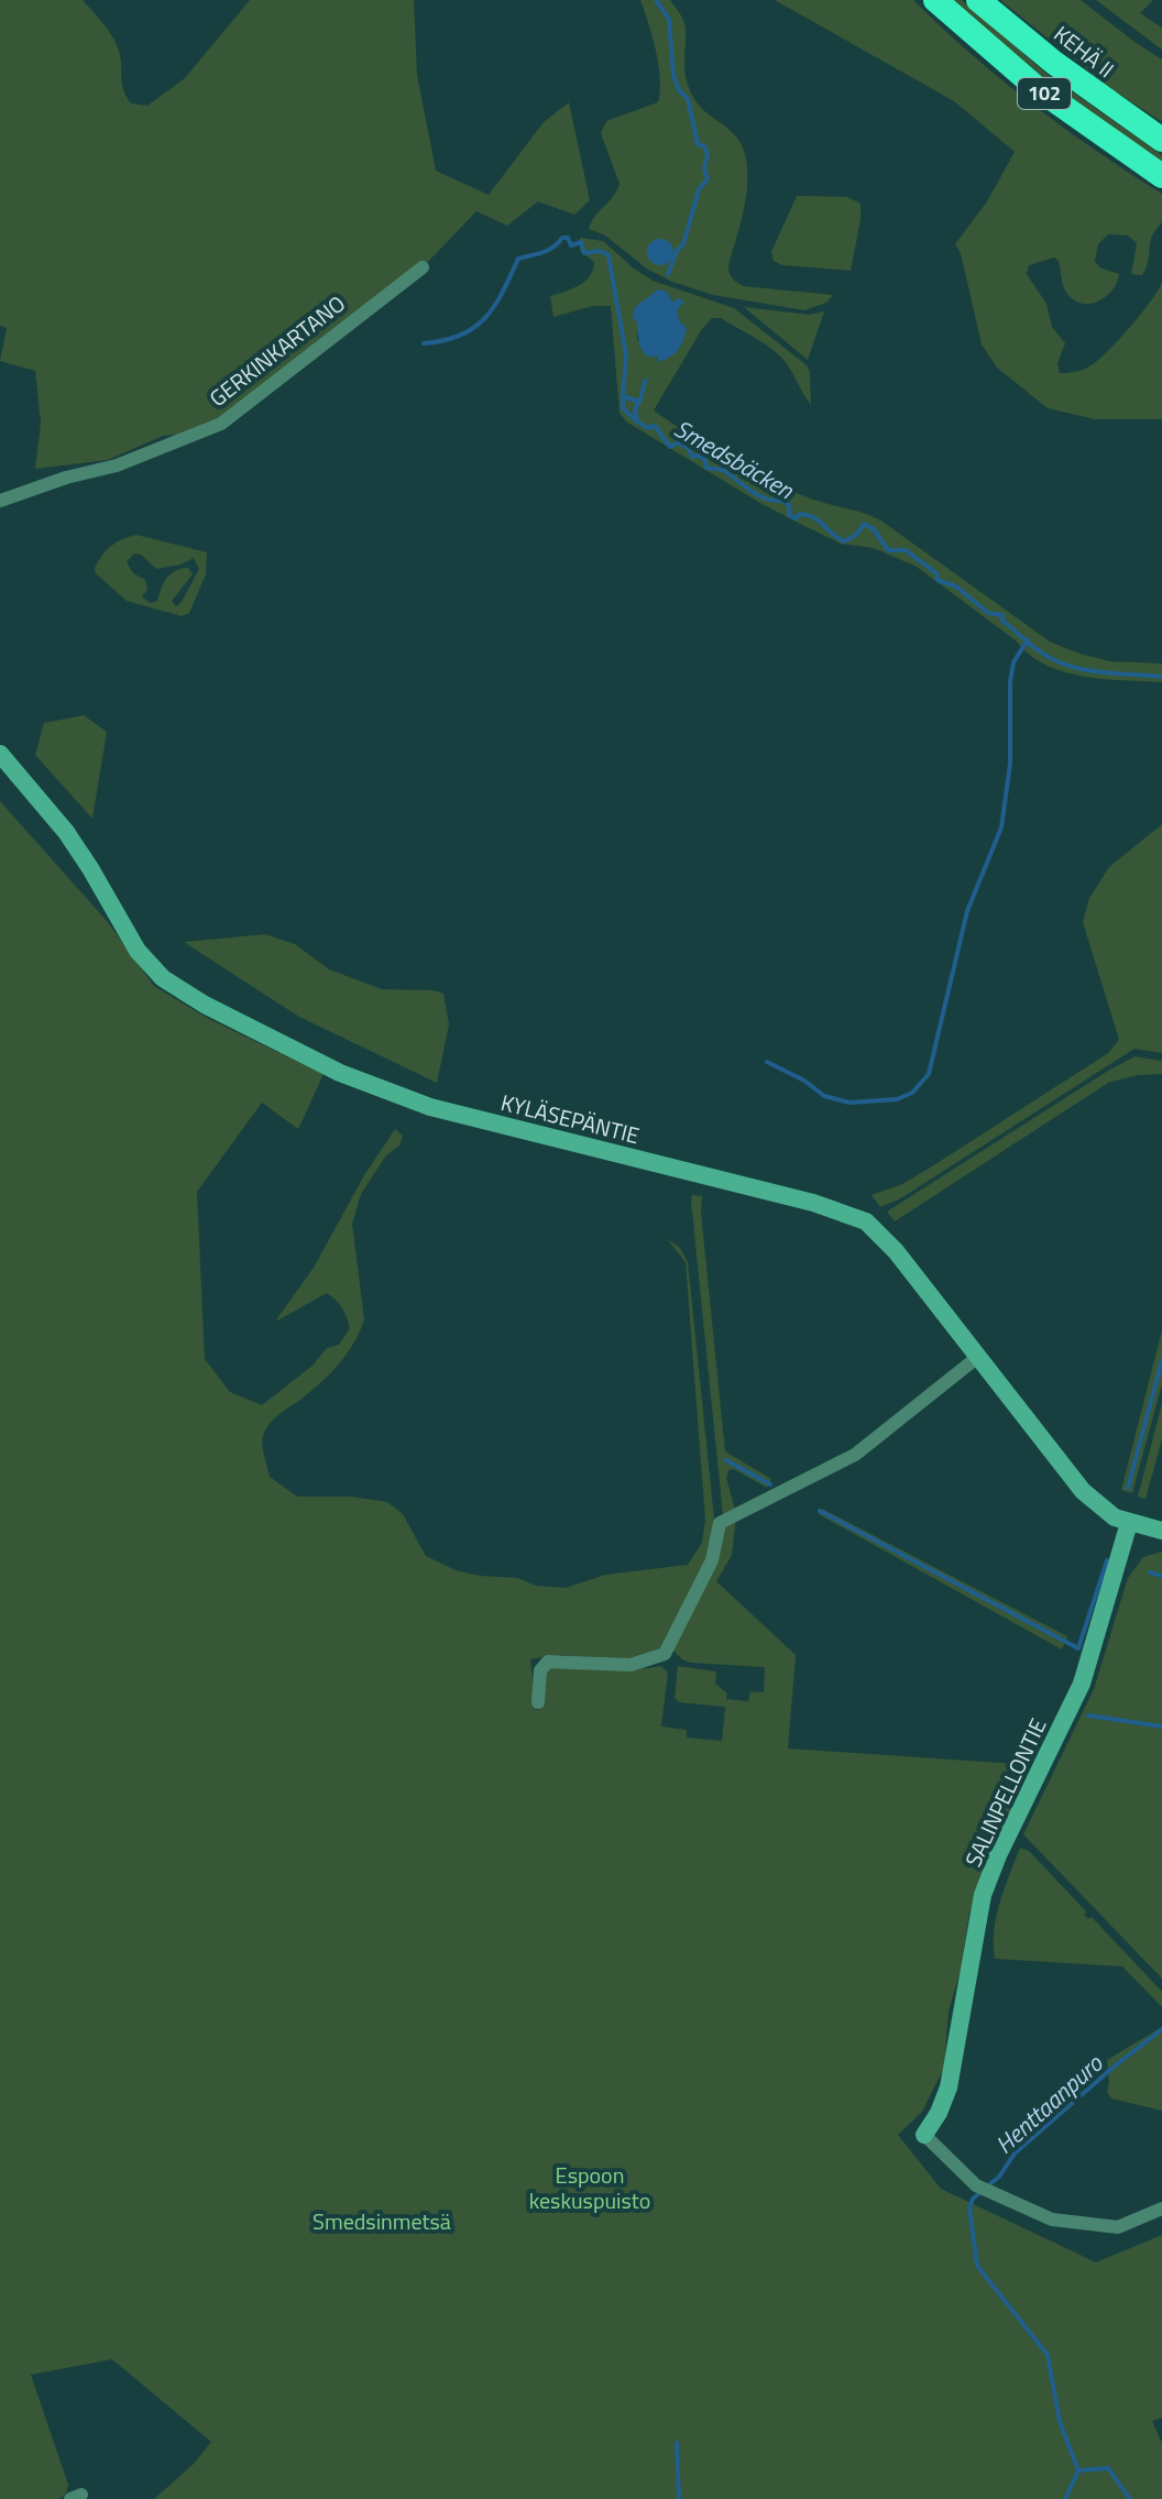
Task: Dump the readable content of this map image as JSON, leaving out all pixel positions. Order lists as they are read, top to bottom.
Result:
{
  "streets": {
    "highway": ["KEHÄ II", "102"],
    "main road": ["KYLÄSEPÄNTIE", "SALINPELLONTIE"],
    "street": ["GERKINKARTANO"]
  },
  "crossings": [
    ["KYLÄSEPÄNTIE", "SALINPELLONTIE"]
  ],
  "water": ["Smedsbäcken", "Henttaanpuro"],
  "parks": ["Espoon keskuspuisto", "Smedsinmetsä"]
}
